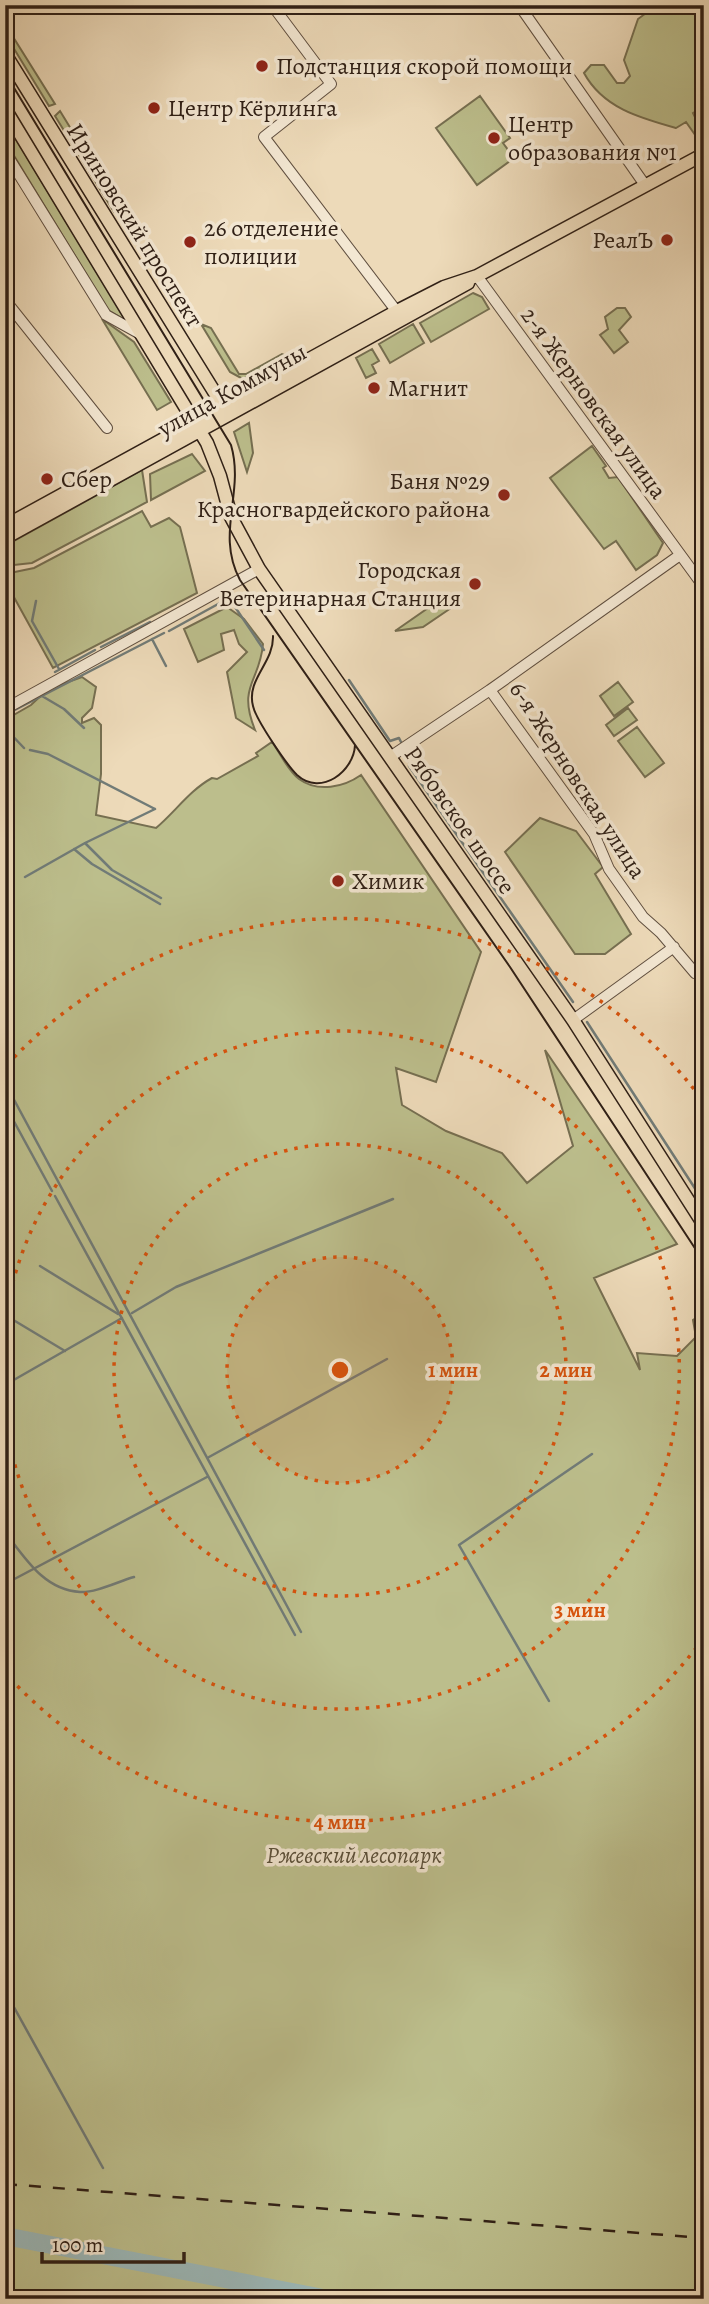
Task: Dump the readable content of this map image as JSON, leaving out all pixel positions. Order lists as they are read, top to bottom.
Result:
{
  "streets": {
    "main road": ["Ириновский проспект", "улица Коммуны", "Рябовское шоссе"],
    "street": ["2-я Жерновская улица", "6-я Жерновская улица"]
  },
  "crossings": [
    ["Ириновский проспект", "улица Коммуны"],
    ["Ириновский проспект", "Рябовское шоссе"],
    ["улица Коммуны", "2-я Жерновская улица"],
    ["улица Коммуны", "Рябовское шоссе"],
    ["2-я Жерновская улица", "6-я Жерновская улица"]
  ],
  "parks": ["Ржевский лесопарк"],
  "places": [
    "Подстанция скорой помощи",
    "Центр Кёрлинга",
    "Центр образования №1",
    "РеалЪ",
    "26 отделение полиции",
    "Магнит",
    "Сбер",
    "Баня №29 Красногвардейского района",
    "Городская Ветеринарная Станция",
    "Химик"
  ],
  "scale_bar": "100 m",
  "rings": [
    "1 мин",
    "2 мин",
    "3 мин",
    "4 мин"
  ]
}
